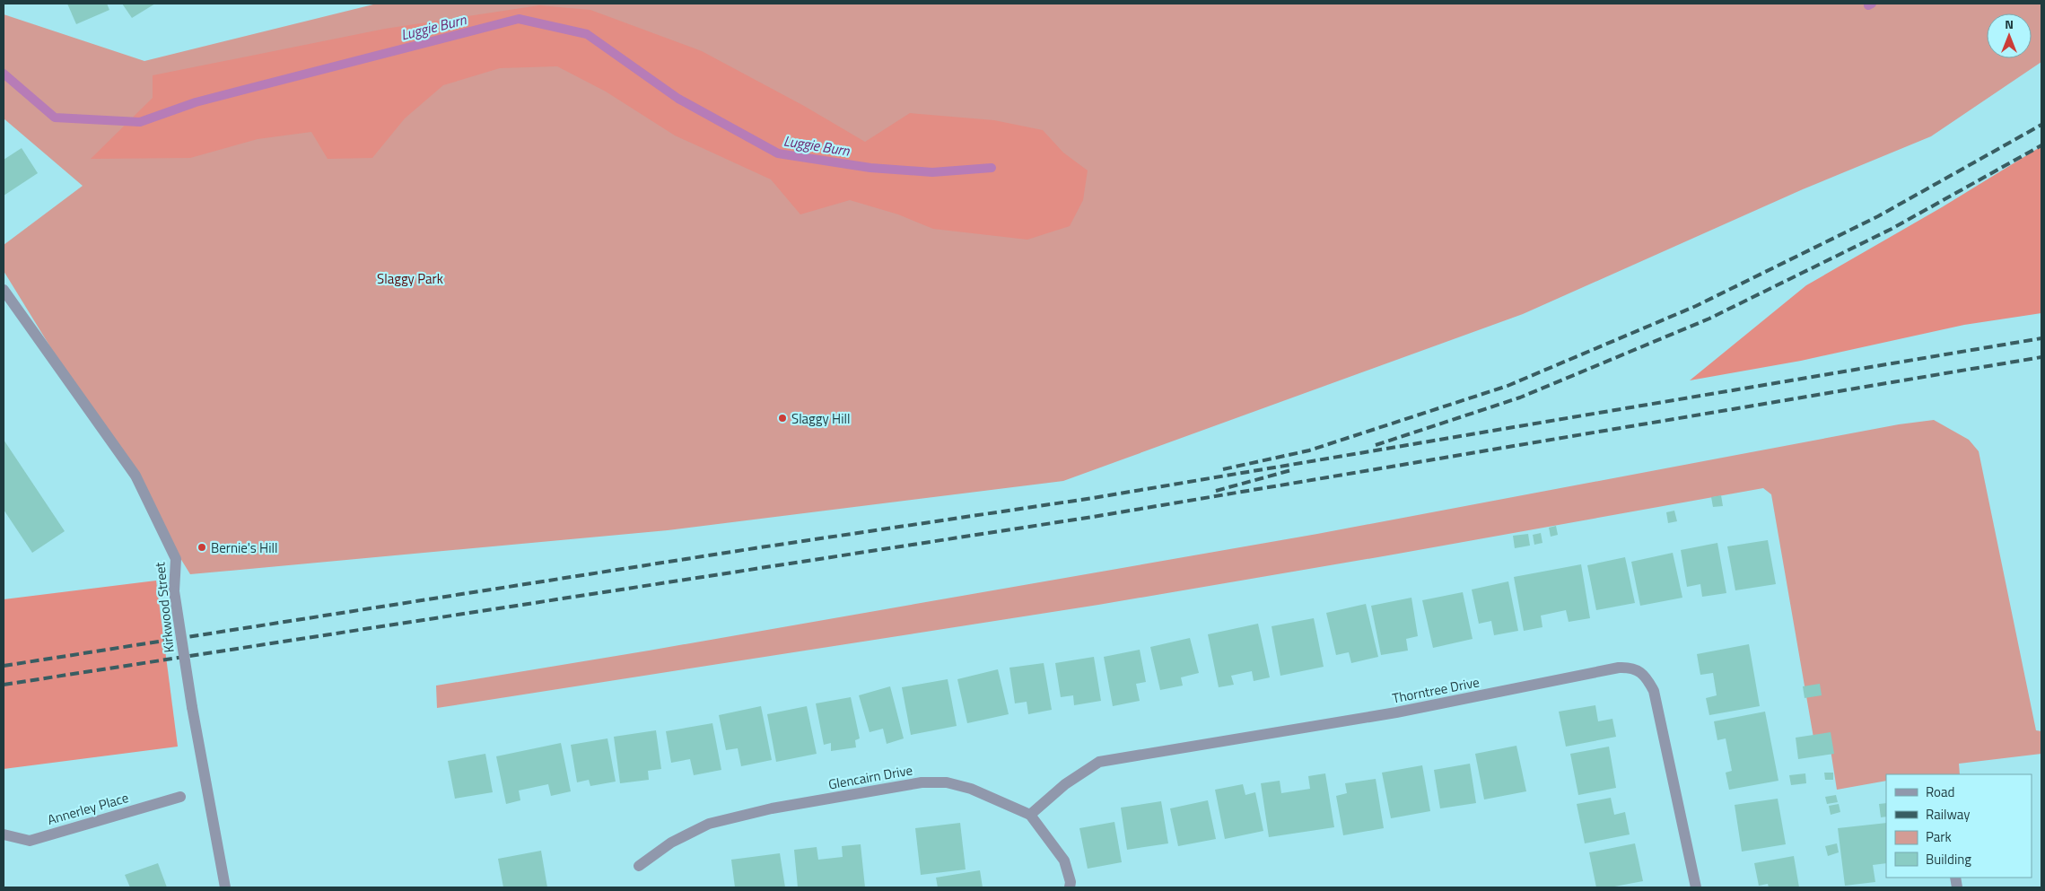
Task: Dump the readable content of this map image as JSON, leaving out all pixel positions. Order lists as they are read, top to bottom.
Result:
{
  "streets": {
    "street": [
      "Kirkwood Street",
      "Thorntree Drive",
      "Glencairn Drive",
      "Annerley Place"
    ]
  },
  "crossings": [
    ["Thorntree Drive", "Glencairn Drive"]
  ],
  "water": ["Luggie Burn"],
  "parks": ["Slaggy Park"],
  "places": ["Slaggy Hill", "Bernie's Hill"],
  "legend": [
    "Road",
    "Railway",
    "Park",
    "Building"
  ],
  "north": "top"
}
